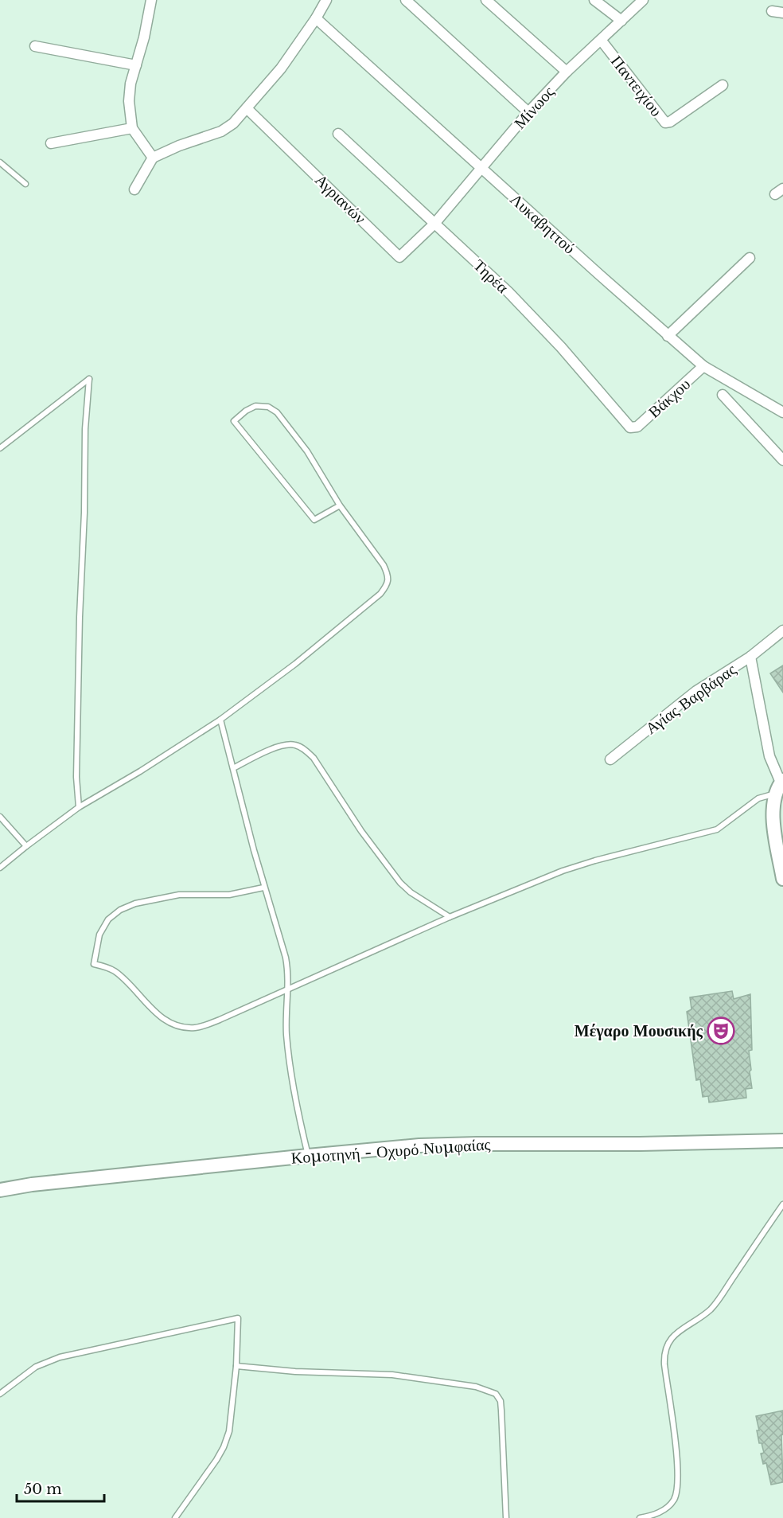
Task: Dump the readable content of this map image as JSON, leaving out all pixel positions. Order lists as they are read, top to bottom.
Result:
{
  "streets": {
    "main road": ["Αγίας Βαρβάρας", "Κομοτηνή - Οχυρό Νυμφαίας"],
    "street": [
      "Παντειχίου",
      "Μίνωος",
      "Αγριανών",
      "Λυκαβηττού",
      "Τηρέα",
      "Βάκχου"
    ]
  },
  "crossings": [
    ["Παντειχίου", "Μίνωος"],
    ["Μίνωος", "Αγριανών"],
    ["Μίνωος", "Λυκαβηττού"],
    ["Μίνωος", "Τηρέα"],
    ["Αγριανών", "Τηρέα"],
    ["Λυκαβηττού", "Βάκχου"],
    ["Τηρέα", "Βάκχου"]
  ],
  "places": {
    "theatre": ["Μέγαρο Μουσικής"]
  },
  "scale_bar": "50 m"
}
